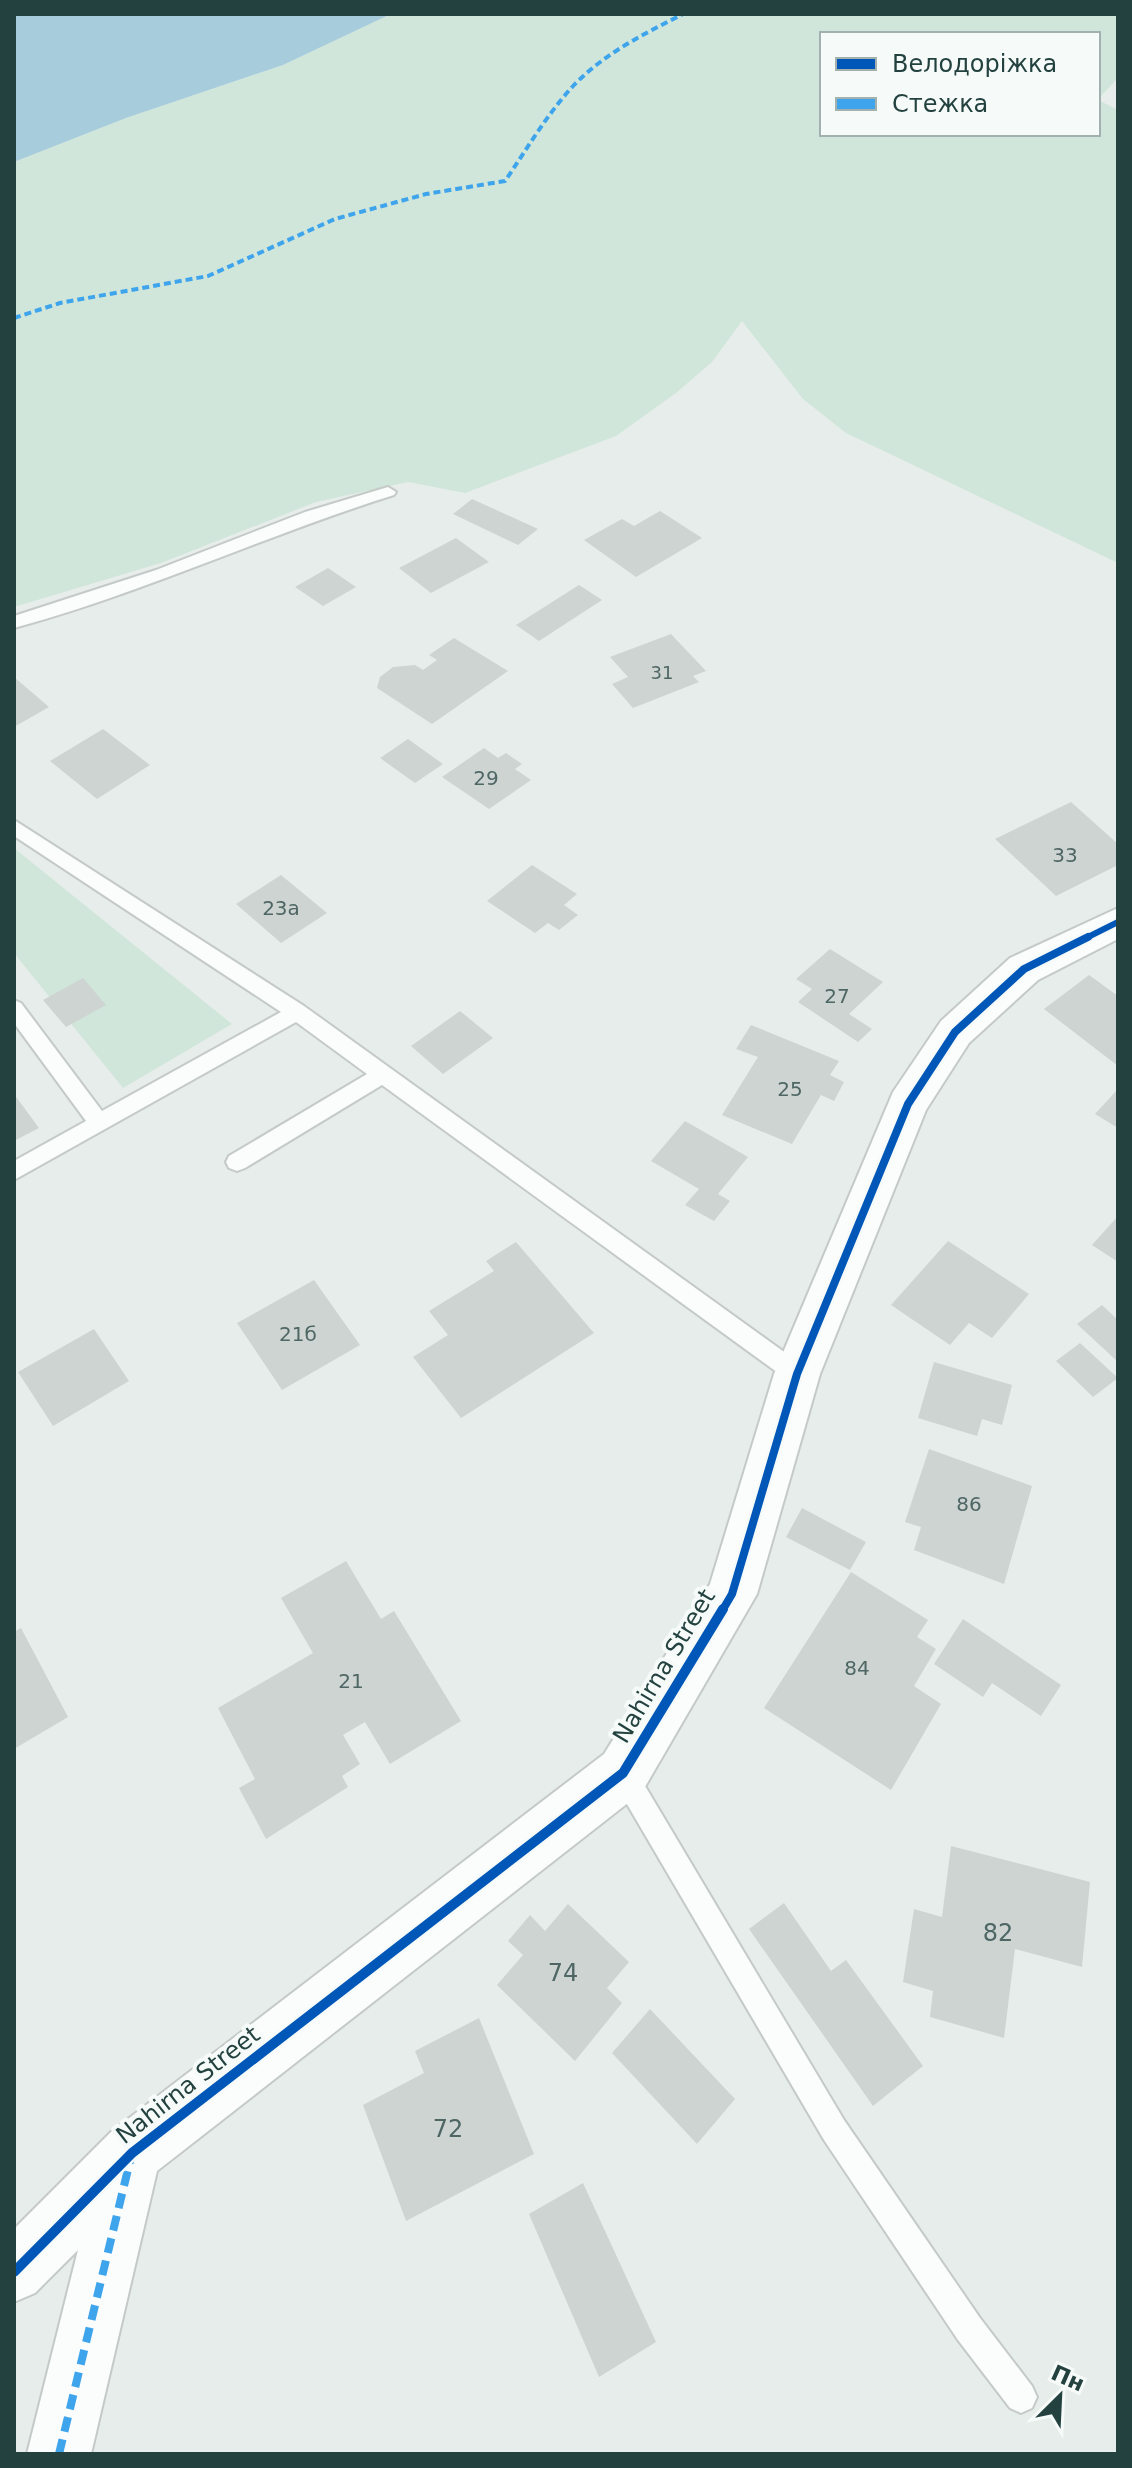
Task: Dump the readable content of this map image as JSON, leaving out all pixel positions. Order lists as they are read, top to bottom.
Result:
{
  "streets": {
    "street": ["Nahirna Street"]
  },
  "house_numbers": [
    "31",
    "29",
    "33",
    "23а",
    "27",
    "25",
    "21б",
    "86",
    "84",
    "21",
    "82",
    "74",
    "72"
  ],
  "legend": ["Велодоріжка", "Стежка"],
  "north": "top right"
}
